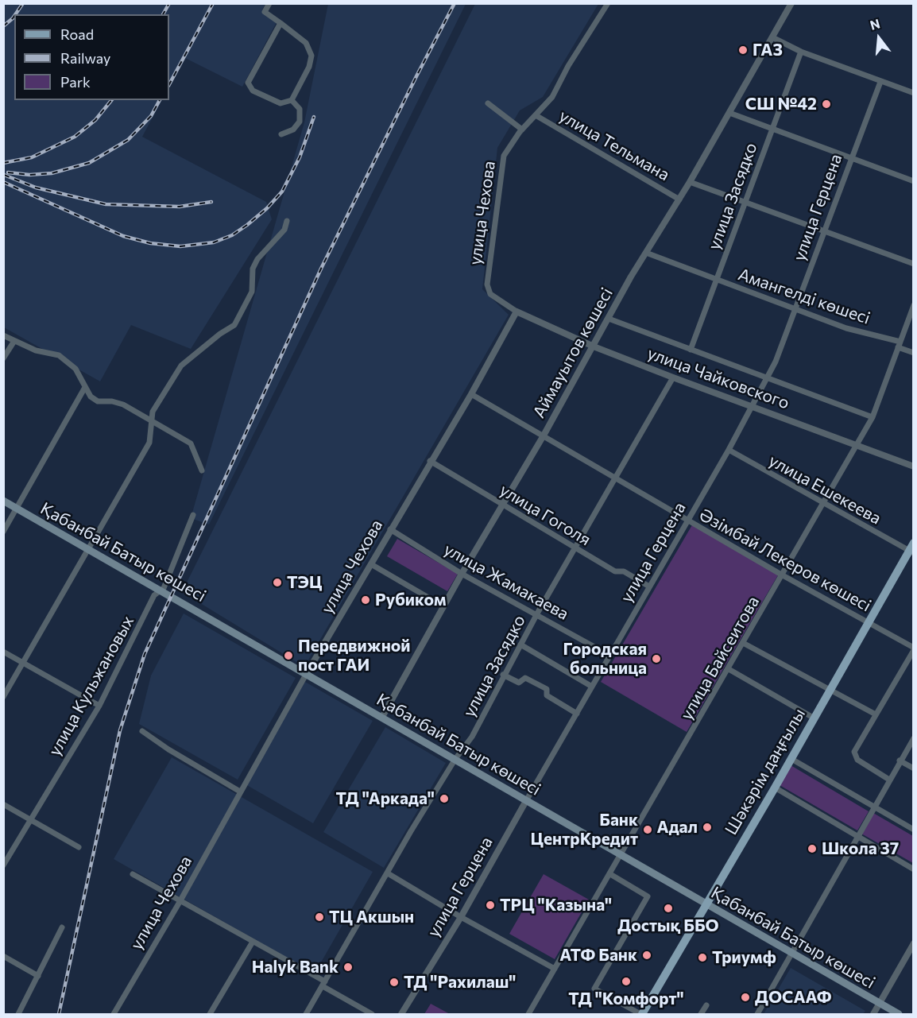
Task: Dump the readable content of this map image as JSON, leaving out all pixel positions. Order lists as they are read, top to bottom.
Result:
{
  "streets": {
    "main road": ["Қабанбай Батыр көшесі", "Шәкәрім даңғылы"],
    "street": [
      "улица Тельмана",
      "улица Засядко",
      "улица Герцена",
      "улица Чехова",
      "Амангелді көшесі",
      "Аймауытов көшесі",
      "улица Чайковского",
      "улица Ешекеева",
      "улица Гоголя",
      "Әзімбай Лекеров көшесі",
      "улица Жамакаева",
      "улица Байсеитова",
      "улица Кульжановых"
    ]
  },
  "crossings": [
    ["улица Тельмана", "улица Засядко"],
    ["улица Тельмана", "улица Герцена"],
    ["улица Тельмана", "улица Чехова"],
    ["улица Тельмана", "Аймауытов көшесі"],
    ["улица Засядко", "Амангелді көшесі"],
    ["улица Засядко", "улица Чайковского"],
    ["улица Засядко", "улица Гоголя"],
    ["улица Засядко", "Қабанбай Батыр көшесі"],
    ["улица Засядко", "Әзімбай Лекеров көшесі"],
    ["улица Засядко", "улица Жамакаева"],
    ["улица Герцена", "Амангелді көшесі"],
    ["улица Герцена", "улица Чайковского"],
    ["улица Герцена", "улица Ешекеева"],
    ["улица Герцена", "улица Гоголя"],
    ["улица Герцена", "Қабанбай Батыр көшесі"],
    ["улица Герцена", "Әзімбай Лекеров көшесі"],
    ["улица Герцена", "улица Жамакаева"],
    ["улица Чехова", "улица Чайковского"],
    ["улица Чехова", "улица Гоголя"],
    ["улица Чехова", "Қабанбай Батыр көшесі"],
    ["улица Чехова", "Әзімбай Лекеров көшесі"],
    ["улица Чехова", "улица Жамакаева"],
    ["Амангелді көшесі", "Аймауытов көшесі"],
    ["Амангелді көшесі", "улица Байсеитова"],
    ["Аймауытов көшесі", "улица Чайковского"],
    ["Аймауытов көшесі", "улица Гоголя"],
    ["Аймауытов көшесі", "Қабанбай Батыр көшесі"],
    ["Аймауытов көшесі", "Әзімбай Лекеров көшесі"],
    ["Аймауытов көшесі", "улица Жамакаева"],
    ["улица Чайковского", "улица Байсеитова"],
    ["улица Ешекеева", "улица Байсеитова"],
    ["улица Ешекеева", "Шәкәрім даңғылы"],
    ["Қабанбай Батыр көшесі", "улица Байсеитова"],
    ["Қабанбай Батыр көшесі", "улица Кульжановых"],
    ["Қабанбай Батыр көшесі", "Шәкәрім даңғылы"],
    ["Әзімбай Лекеров көшесі", "улица Байсеитова"],
    ["Әзімбай Лекеров көшесі", "Шәкәрім даңғылы"]
  ],
  "places": [
    "ГАЗ",
    "СШ №42",
    "ТЭЦ",
    "Рубиком",
    "Передвижной пост ГАИ",
    "Городская больница",
    "ТД \"Аркада\"",
    "Адал",
    "Банк ЦентрКредит",
    "Школа 37",
    "ТРЦ \"Казына\"",
    "Достық ББО",
    "ТЦ Акшын",
    "АТФ Банк",
    "Триумф",
    "Halyk Bank",
    "ТД \"Комфорт\"",
    "ТД \"Рахилаш\"",
    "ДОСААФ"
  ],
  "legend": ["Road", "Railway", "Park"],
  "north": "top"
}
